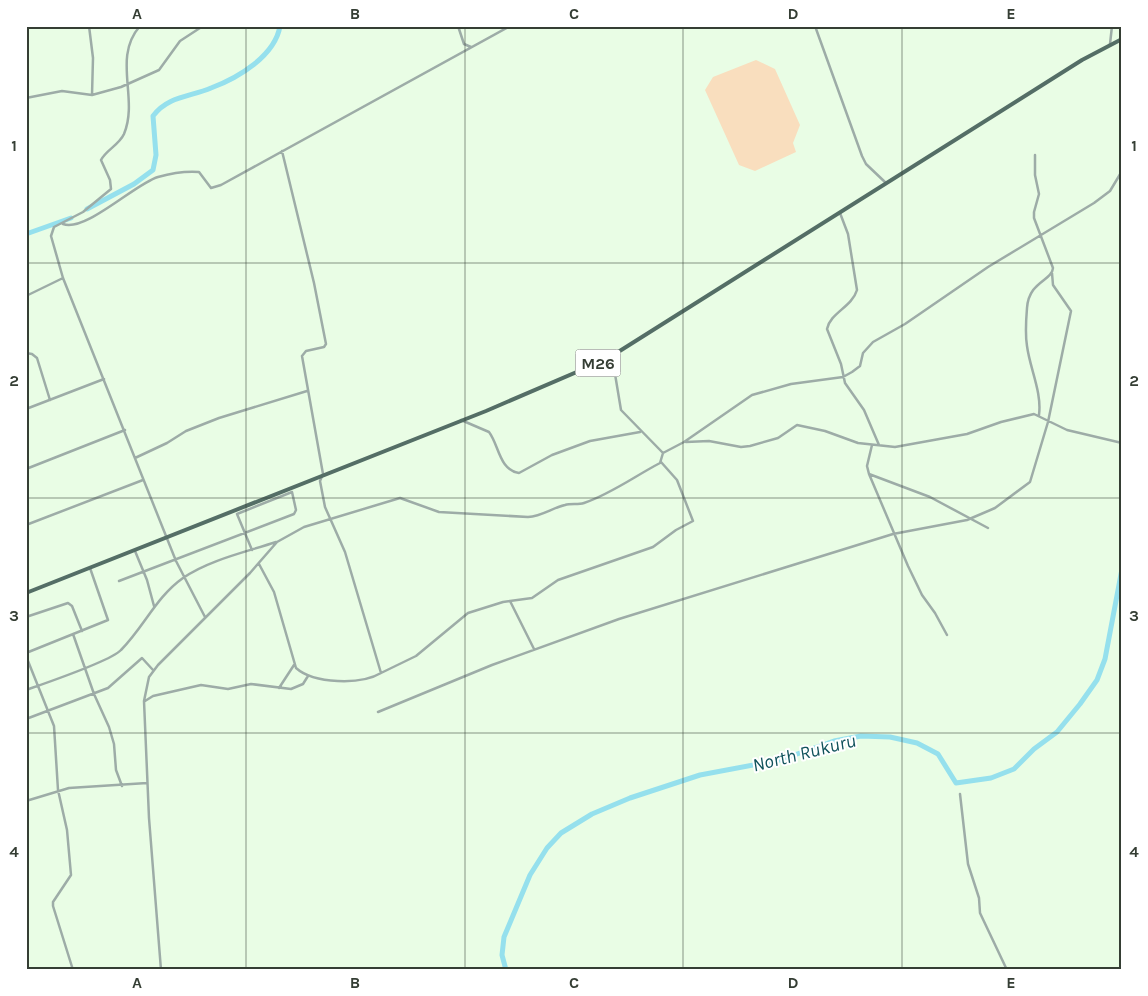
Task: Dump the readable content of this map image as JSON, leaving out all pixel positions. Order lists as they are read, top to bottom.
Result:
{
  "streets": {
    "main road": ["M26"]
  },
  "water": ["North Rukuru"],
  "grid": {
    "columns": [
      "A",
      "B",
      "C",
      "D",
      "E"
    ],
    "rows": [
      "1",
      "2",
      "3",
      "4"
    ]
  }
}
